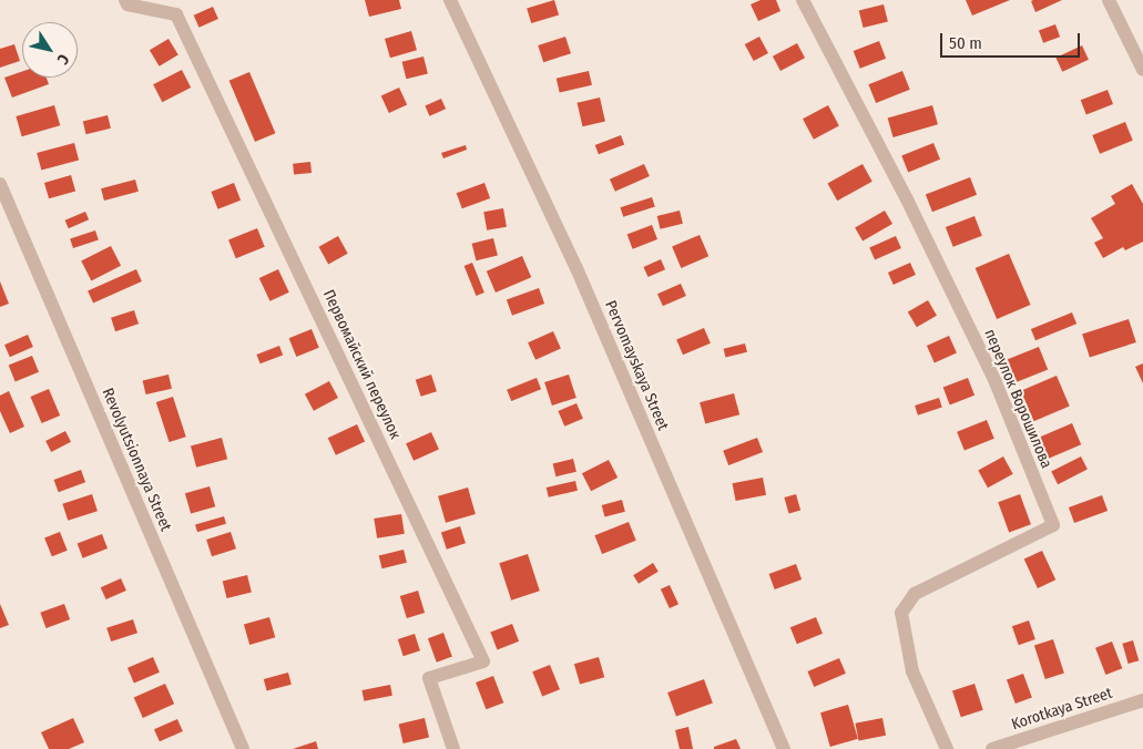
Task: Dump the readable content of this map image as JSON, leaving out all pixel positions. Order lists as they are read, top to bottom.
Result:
{
  "streets": {
    "street": [
      "Первомайский переулок",
      "Pervomayskaya Street",
      "переулок Ворошилова",
      "Revolyutsionnaya Street",
      "Korotkaya Street"
    ]
  },
  "scale_bar": "50 m",
  "north": "bottom right"
}
